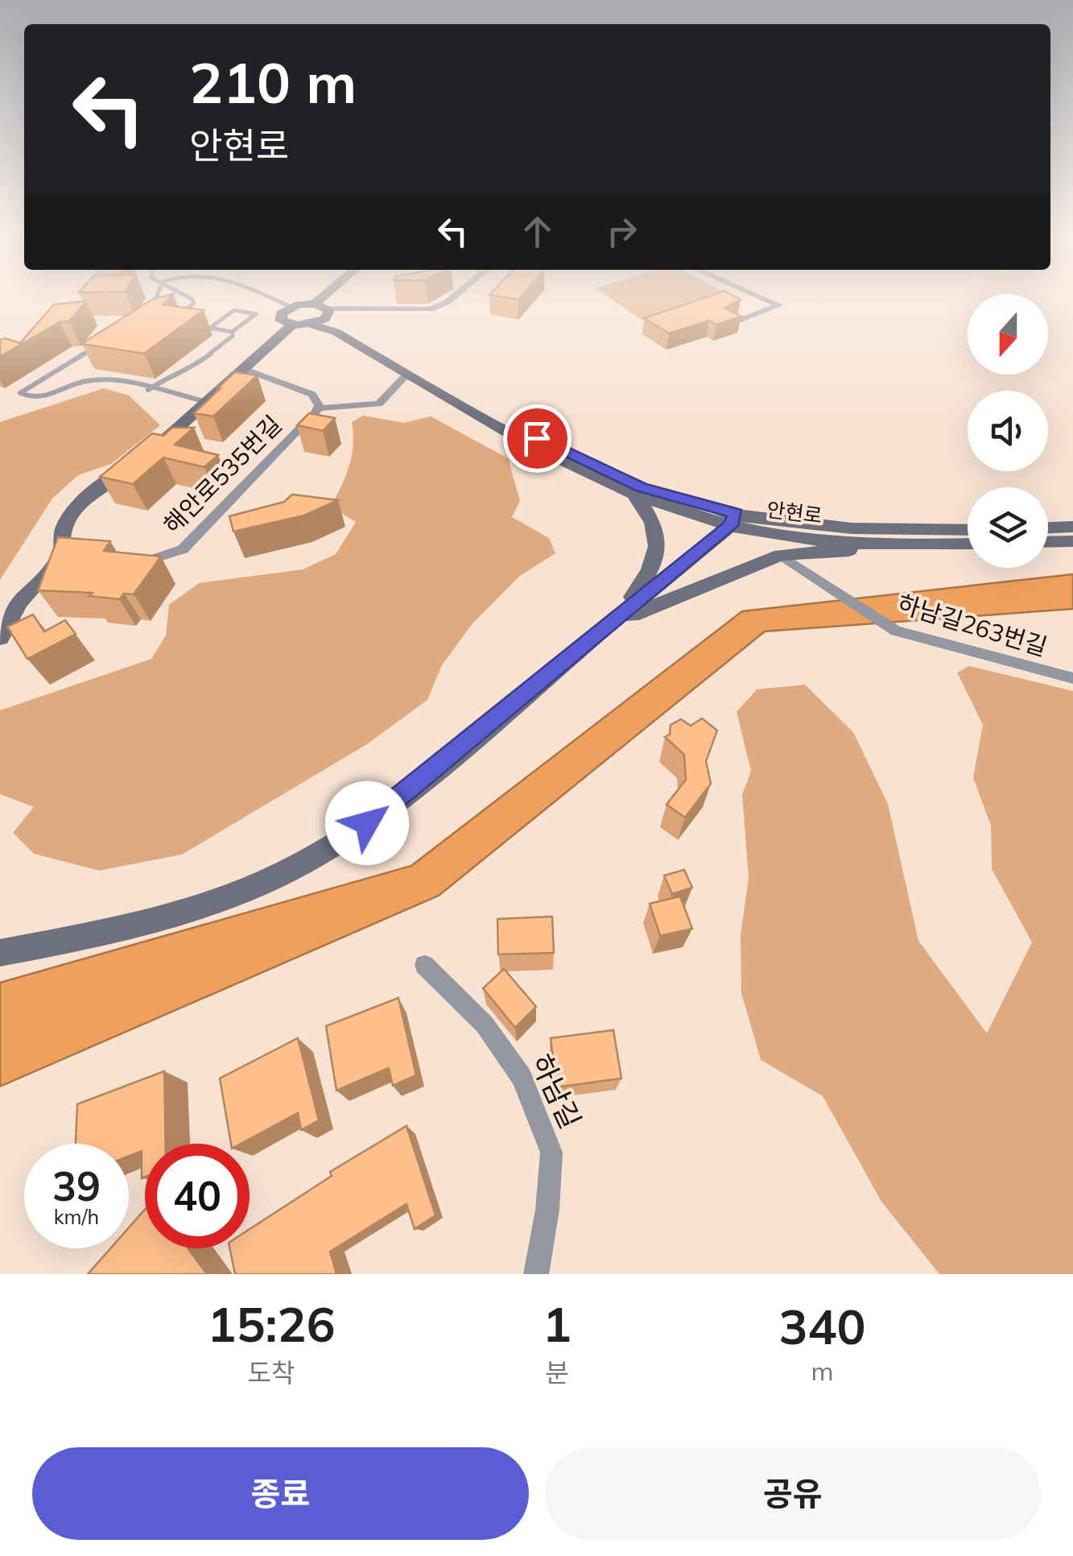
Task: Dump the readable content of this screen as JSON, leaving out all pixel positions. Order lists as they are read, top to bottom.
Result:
{
  "streets": {
    "street": [
      "해안로535번길",
      "안현로",
      "하남길263번길",
      "하남길"
    ]
  },
  "north": "bottom",
  "page": {
    "turn": ["210 m", "안현로"],
    "speed": "39 km/h",
    "limit": "40",
    "eta": [
      "15:26",
      "도착",
      "1",
      "분",
      "340",
      "m"
    ],
    "buttons": ["종료", "공유"]
  }
}
